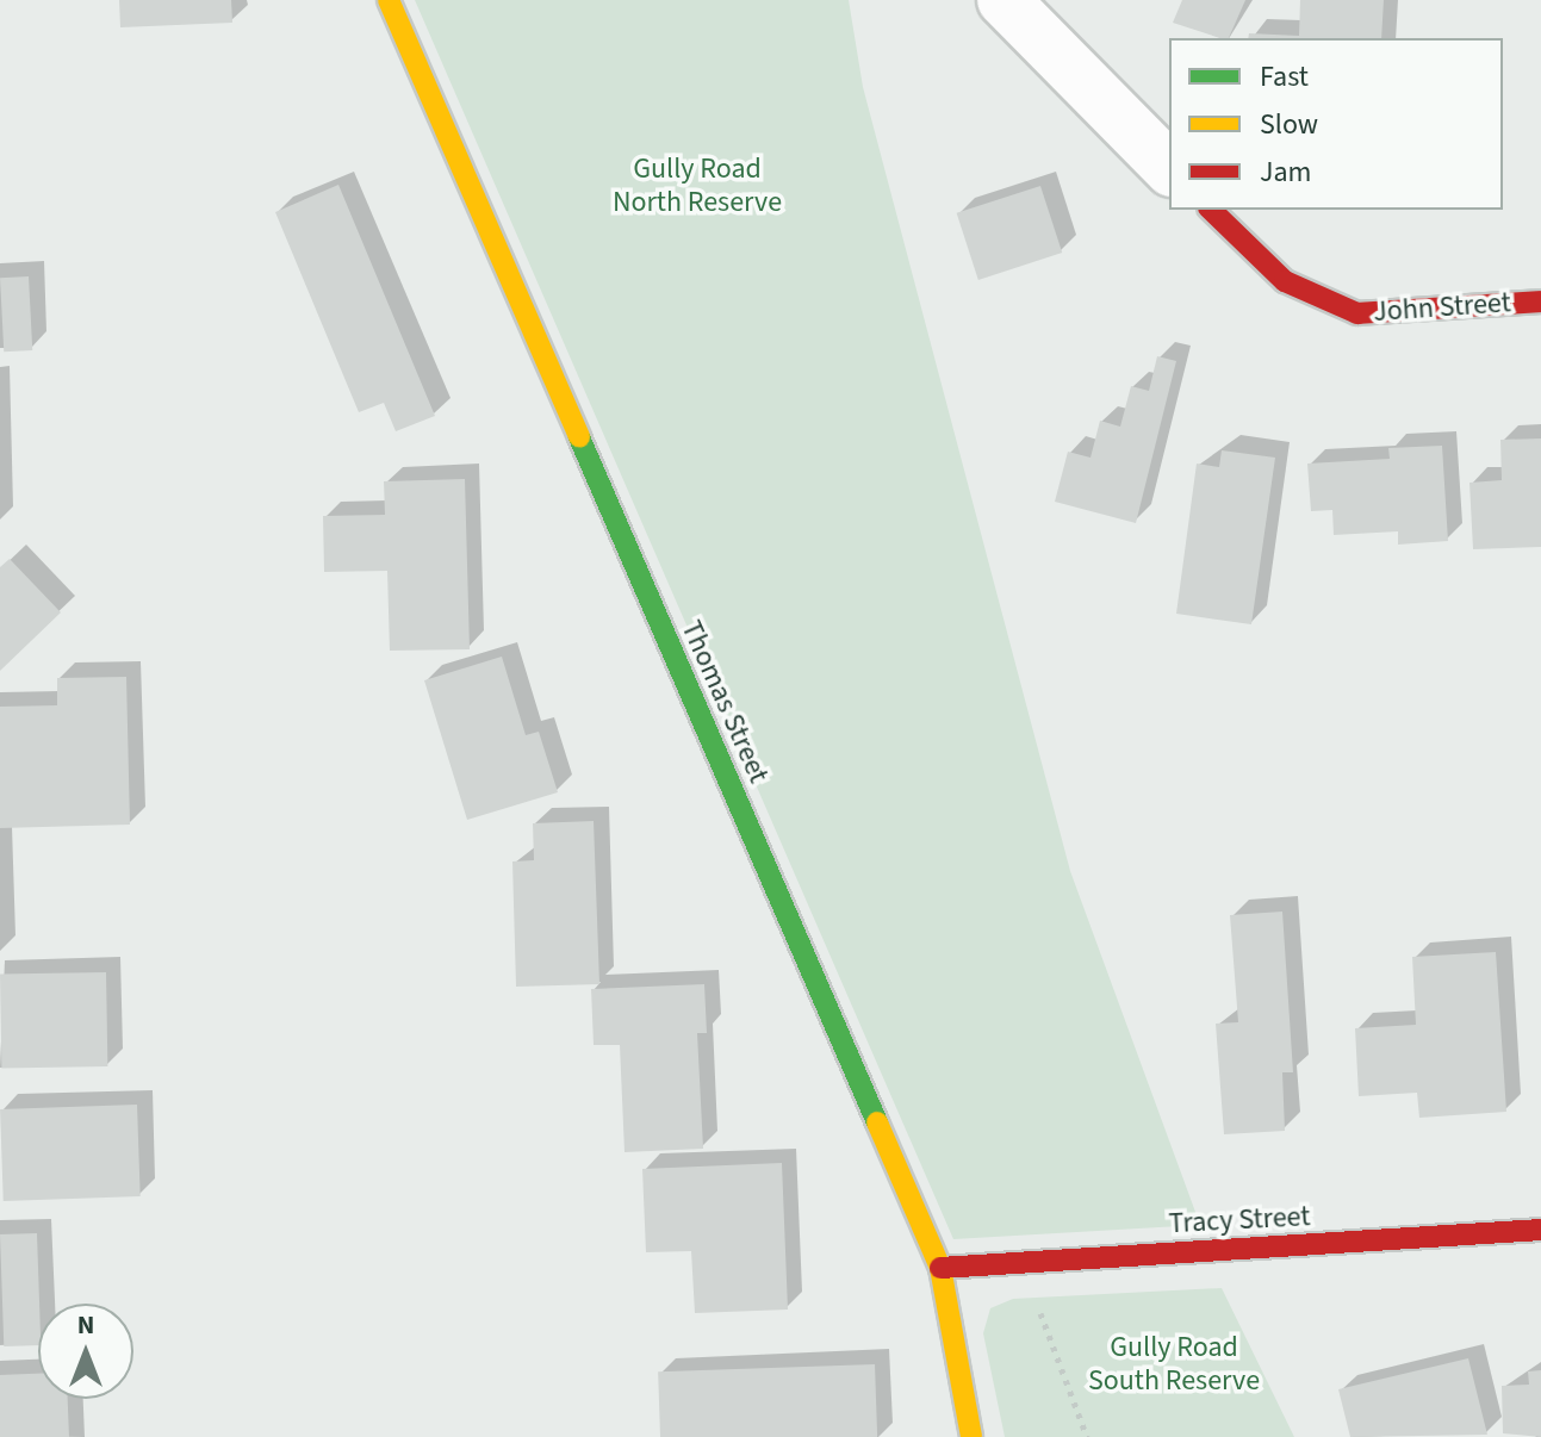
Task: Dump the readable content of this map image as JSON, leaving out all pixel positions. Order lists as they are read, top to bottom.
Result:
{
  "streets": {
    "street": ["John Street", "Thomas Street", "Tracy Street"]
  },
  "crossings": [
    ["Thomas Street", "Tracy Street"]
  ],
  "parks": ["Gully Road North Reserve", "Gully Road South Reserve"],
  "legend": ["Fast", "Slow", "Jam"],
  "north": "top"
}
